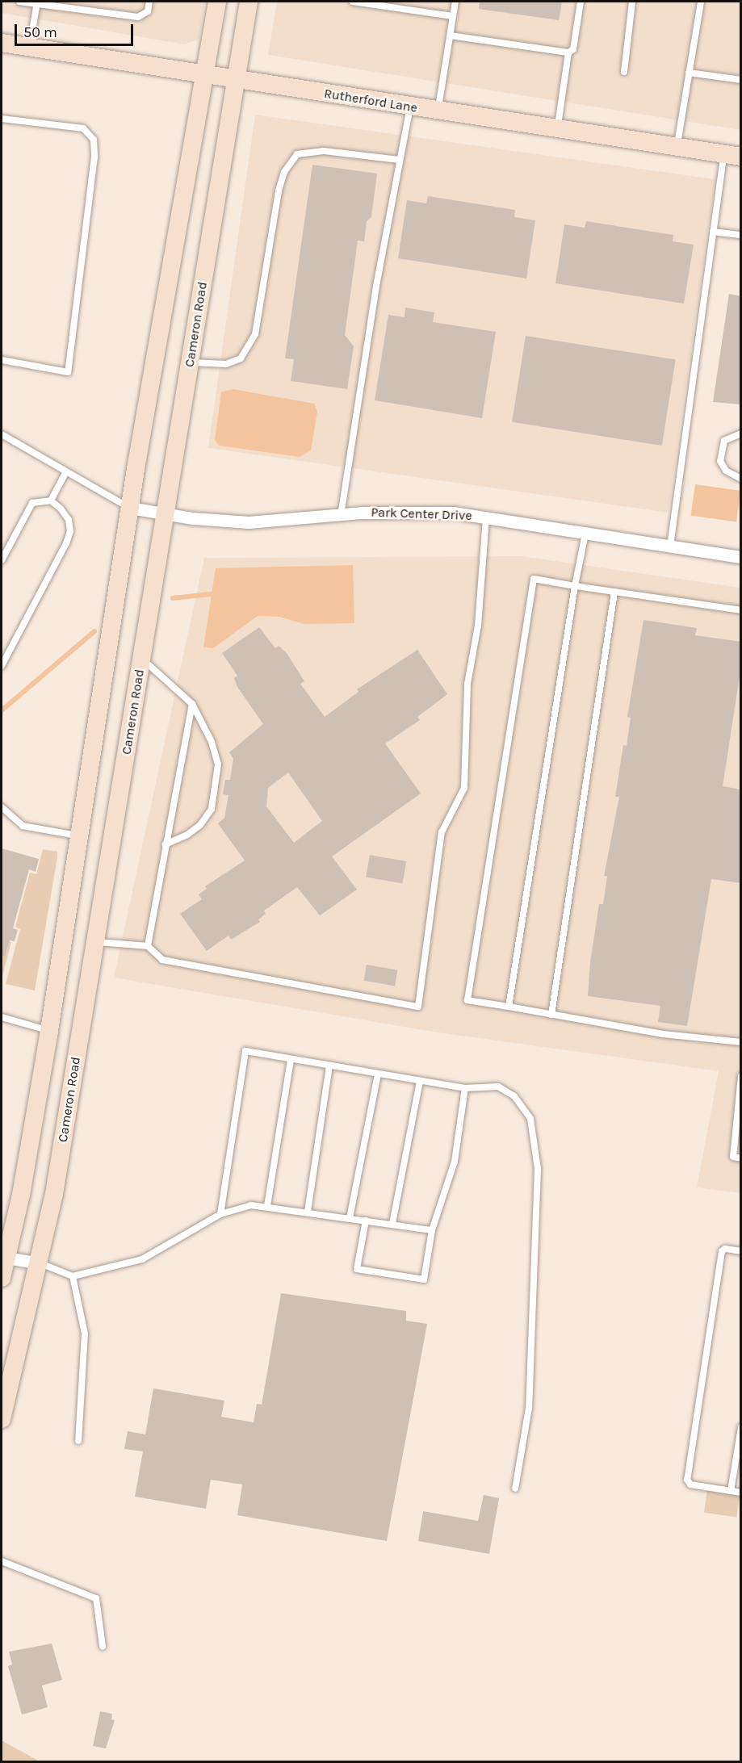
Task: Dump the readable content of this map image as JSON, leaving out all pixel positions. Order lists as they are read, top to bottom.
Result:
{
  "streets": {
    "main road": ["Rutherford Lane", "Cameron Road"],
    "street": ["Park Center Drive"]
  },
  "crossings": [
    ["Rutherford Lane", "Cameron Road"],
    ["Cameron Road", "Park Center Drive"]
  ],
  "scale_bar": "50 m"
}
